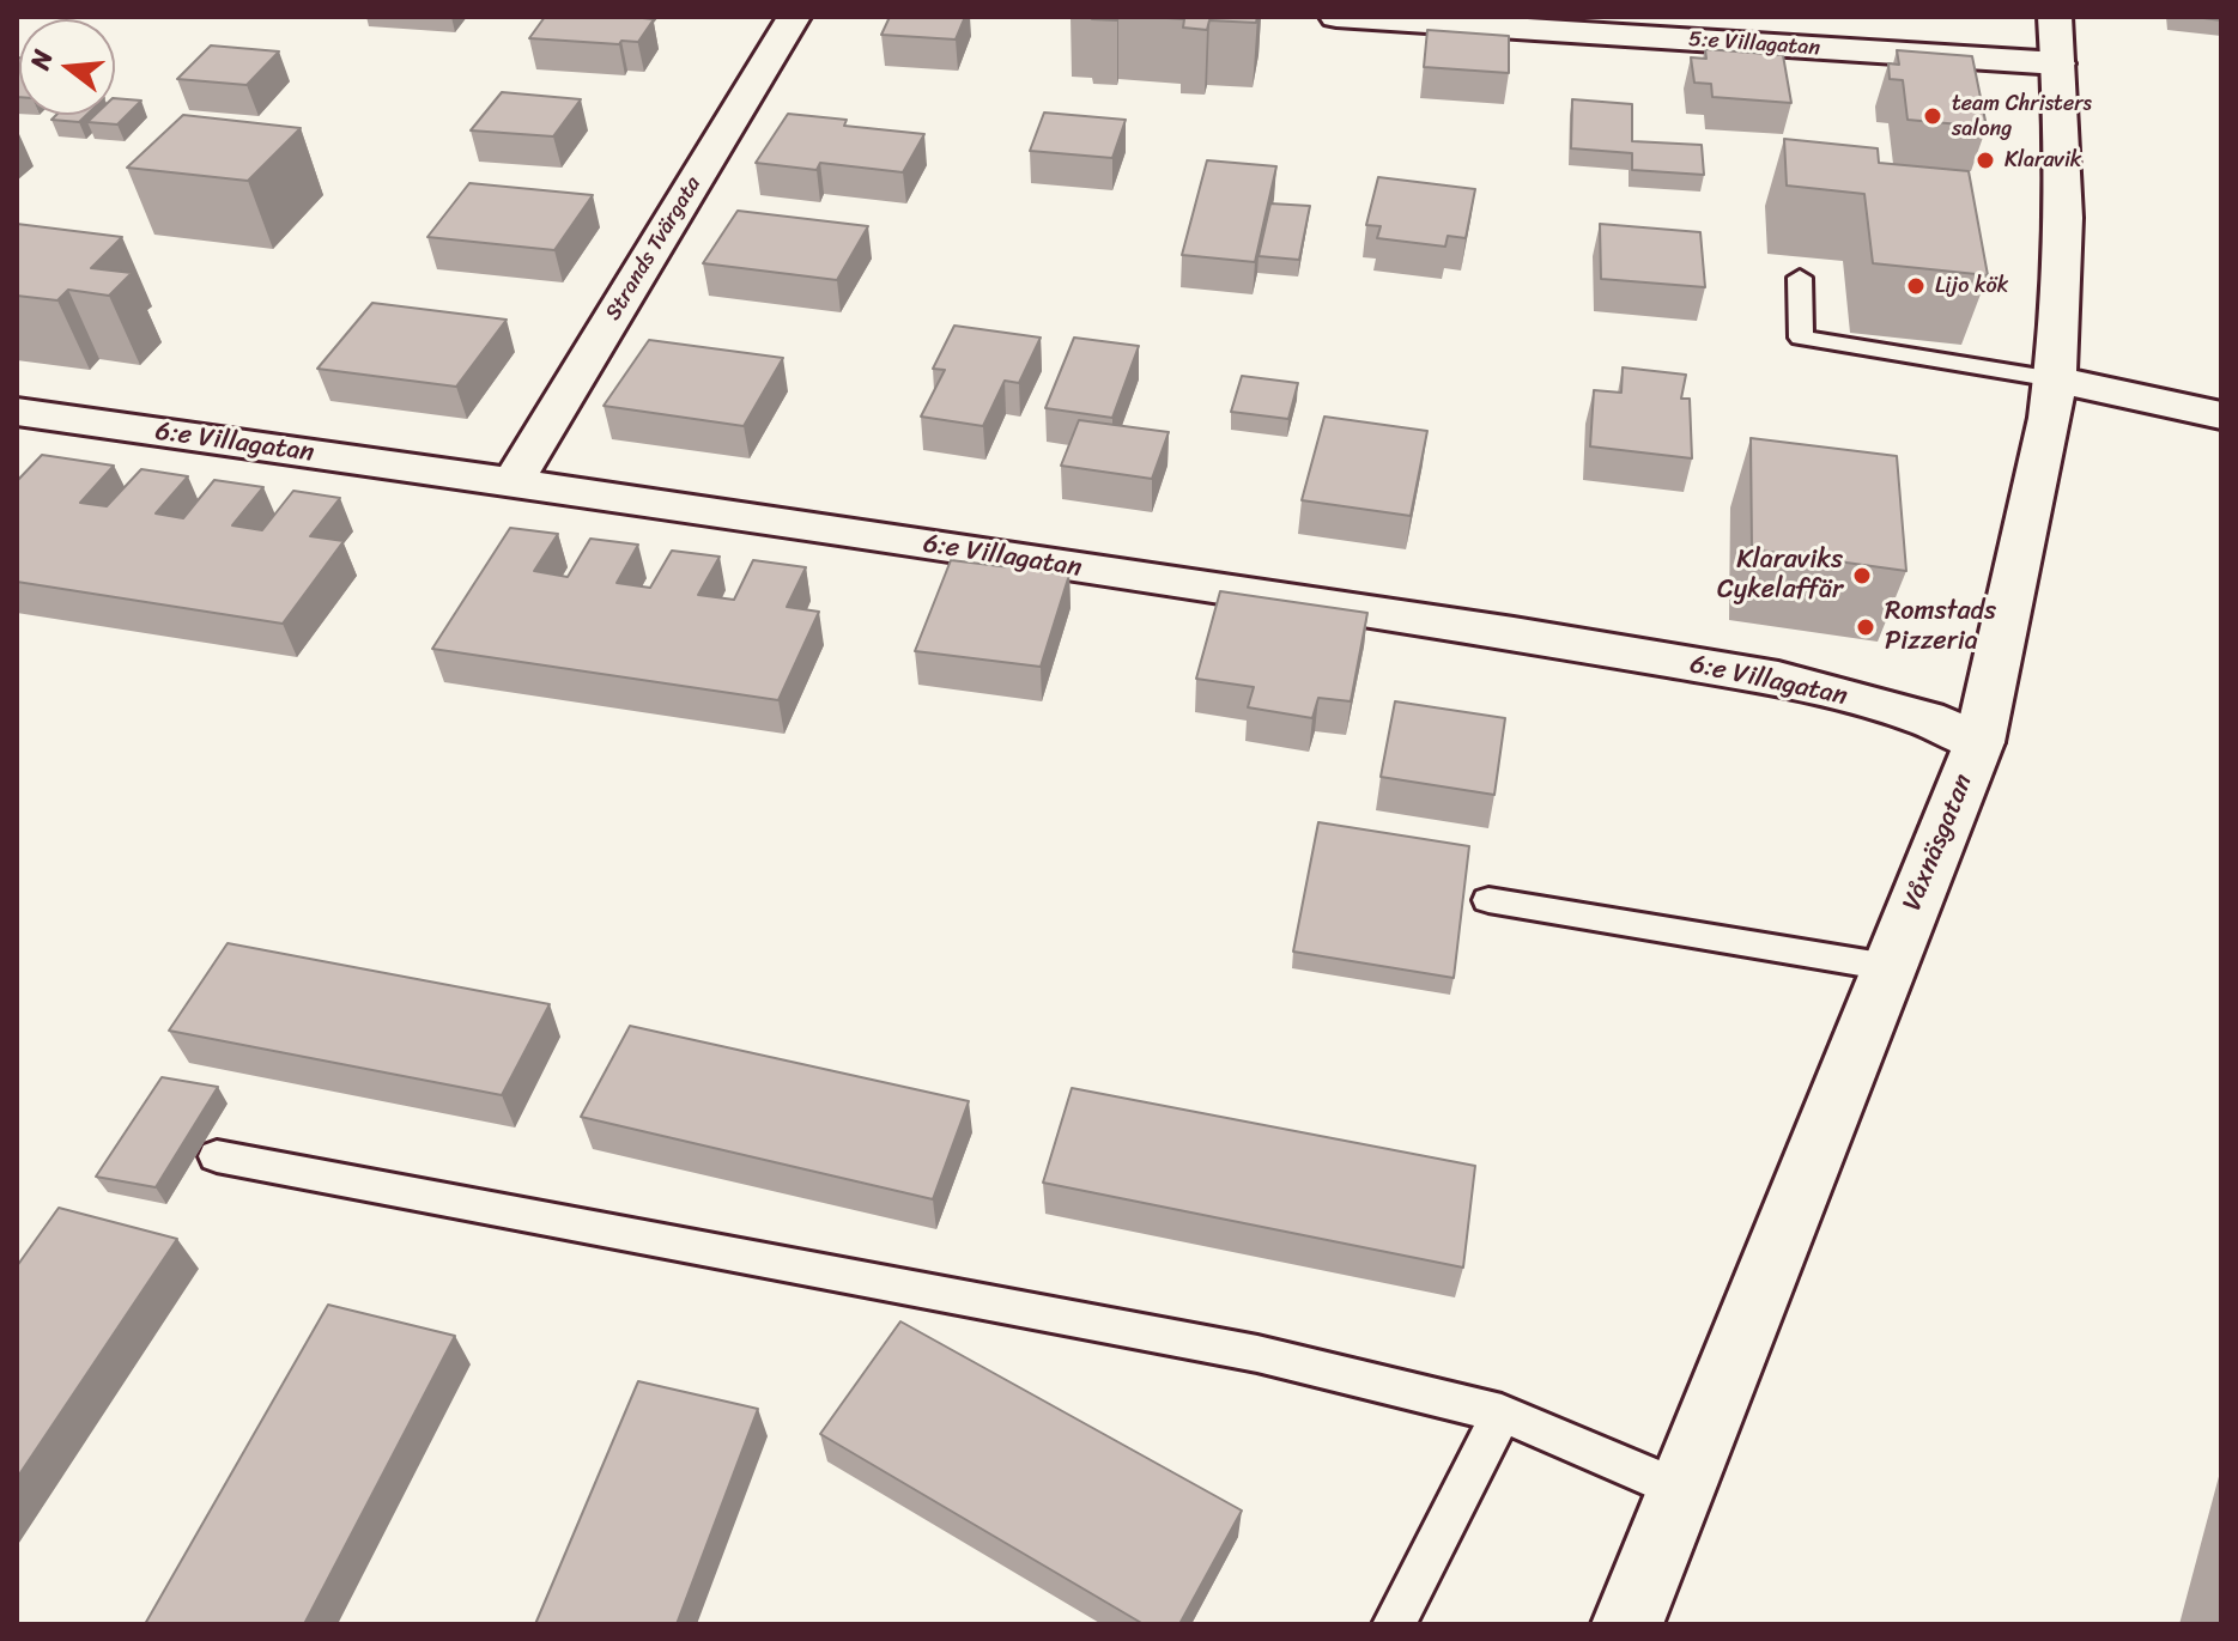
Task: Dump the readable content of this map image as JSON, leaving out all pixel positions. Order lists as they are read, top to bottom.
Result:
{
  "streets": {
    "street": [
      "5:e Villagatan",
      "Strands Tvärgata",
      "6:e Villagatan",
      "Våxnäsgatan"
    ]
  },
  "crossings": [
    ["5:e Villagatan", "Våxnäsgatan"],
    ["Strands Tvärgata", "6:e Villagatan"],
    ["6:e Villagatan", "Våxnäsgatan"]
  ],
  "places": [
    "team Christers salong",
    "Klaravik",
    "Lijo kök",
    "Klaraviks Cykelaffär",
    "Romstads Pizzeria"
  ],
  "north": "left"
}
